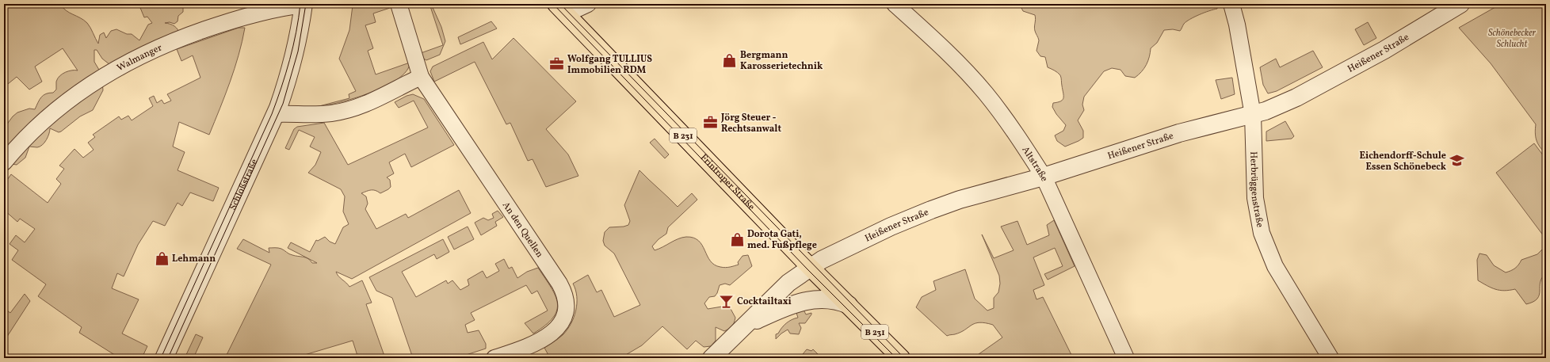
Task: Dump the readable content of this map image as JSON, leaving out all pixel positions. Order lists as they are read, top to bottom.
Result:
{
  "streets": {
    "main road": ["B 231", "Frintroper Straße"],
    "street": [
      "Heißener Straße",
      "Walmanger",
      "Altstraße",
      "Schloßstraße",
      "Herbrüggenstraße",
      "An den Quellen"
    ]
  },
  "crossings": [
    ["Heißener Straße", "Altstraße"],
    ["Heißener Straße", "Frintroper Straße"],
    ["Heißener Straße", "Herbrüggenstraße"],
    ["Walmanger", "Schloßstraße"]
  ],
  "parks": ["Schönebecker Schlucht"],
  "places": {
    "shop": ["Bergmann Karosserietechnik", "Dorota Gati, med. Fußpflege", "Lehmann"],
    "office": ["Wolfgang TULLIUS Immobilien RDM", "Jörg Steuer - Rechtsanwalt"],
    "school or university": ["Eichendorff-Schule Essen Schönebeck"],
    "bar": ["Cocktailtaxi"]
  }
}
